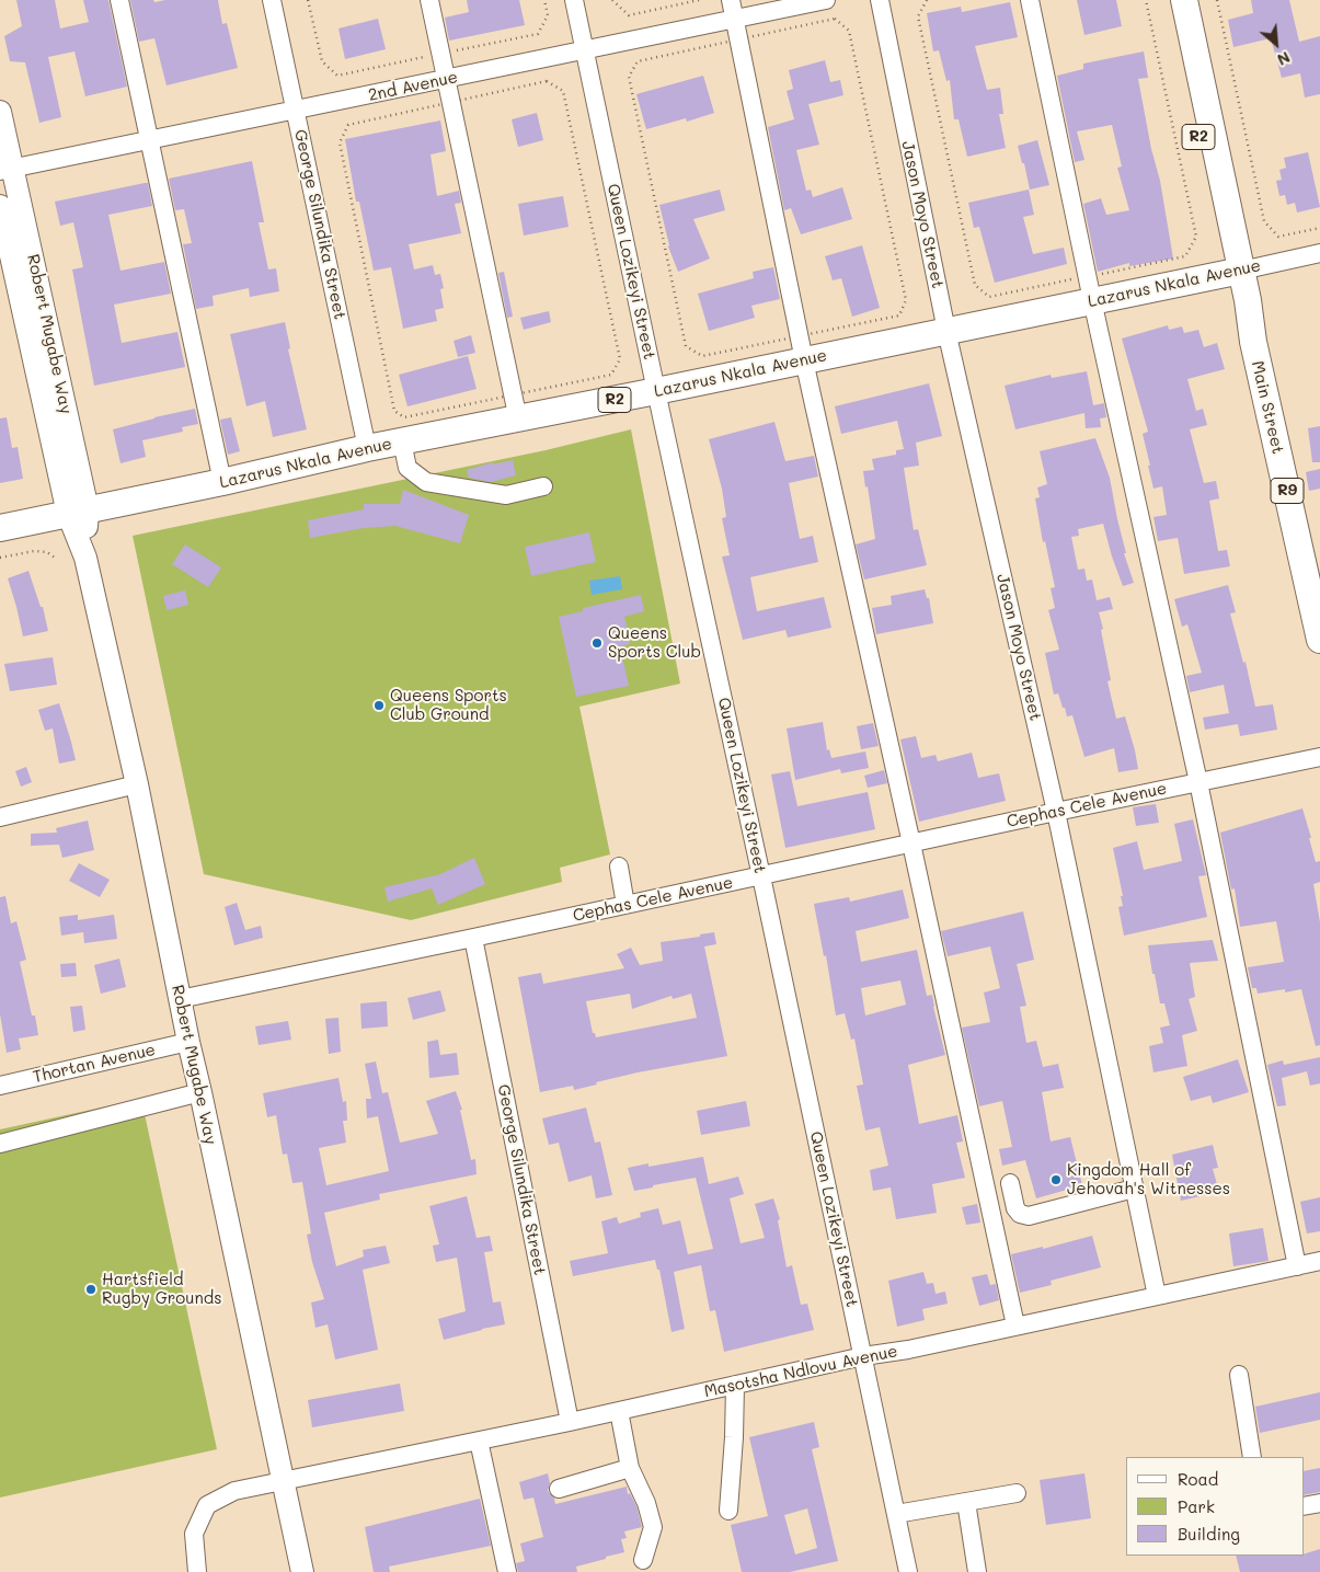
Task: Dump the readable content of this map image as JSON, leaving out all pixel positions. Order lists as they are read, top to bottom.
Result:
{
  "streets": {
    "highway": [
      "R2",
      "Lazarus Nkala Avenue",
      "Main Street",
      "R9"
    ],
    "main road": ["Robert Mugabe Way"],
    "street": [
      "2nd Avenue",
      "Jason Moyo Street",
      "George Silundika Street",
      "Queen Lozikeyi Street",
      "Cephas Cele Avenue",
      "Thortan Avenue",
      "Masotsha Ndlovu Avenue"
    ]
  },
  "crossings": [
    ["2nd Avenue", "George Silundika Street"],
    ["2nd Avenue", "Queen Lozikeyi Street"],
    ["2nd Avenue", "Robert Mugabe Way"],
    ["R2", "Lazarus Nkala Avenue"],
    ["R2", "Main Street"],
    ["Jason Moyo Street", "Lazarus Nkala Avenue"],
    ["Jason Moyo Street", "Cephas Cele Avenue"],
    ["Jason Moyo Street", "Masotsha Ndlovu Avenue"],
    ["George Silundika Street", "Lazarus Nkala Avenue"],
    ["George Silundika Street", "Cephas Cele Avenue"],
    ["George Silundika Street", "Masotsha Ndlovu Avenue"],
    ["Queen Lozikeyi Street", "Lazarus Nkala Avenue"],
    ["Queen Lozikeyi Street", "Cephas Cele Avenue"],
    ["Queen Lozikeyi Street", "Masotsha Ndlovu Avenue"],
    ["Lazarus Nkala Avenue", "Robert Mugabe Way"],
    ["Lazarus Nkala Avenue", "Main Street"],
    ["Robert Mugabe Way", "Cephas Cele Avenue"],
    ["Robert Mugabe Way", "Thortan Avenue"],
    ["Robert Mugabe Way", "Masotsha Ndlovu Avenue"]
  ],
  "places": [
    "Queens Sports Club",
    "Queens Sports Club Ground",
    "Kingdom Hall of Jehovah's Witnesses",
    "Hartsfield Rugby Grounds"
  ],
  "legend": ["Road", "Park", "Building"],
  "north": "bottom right"
}
